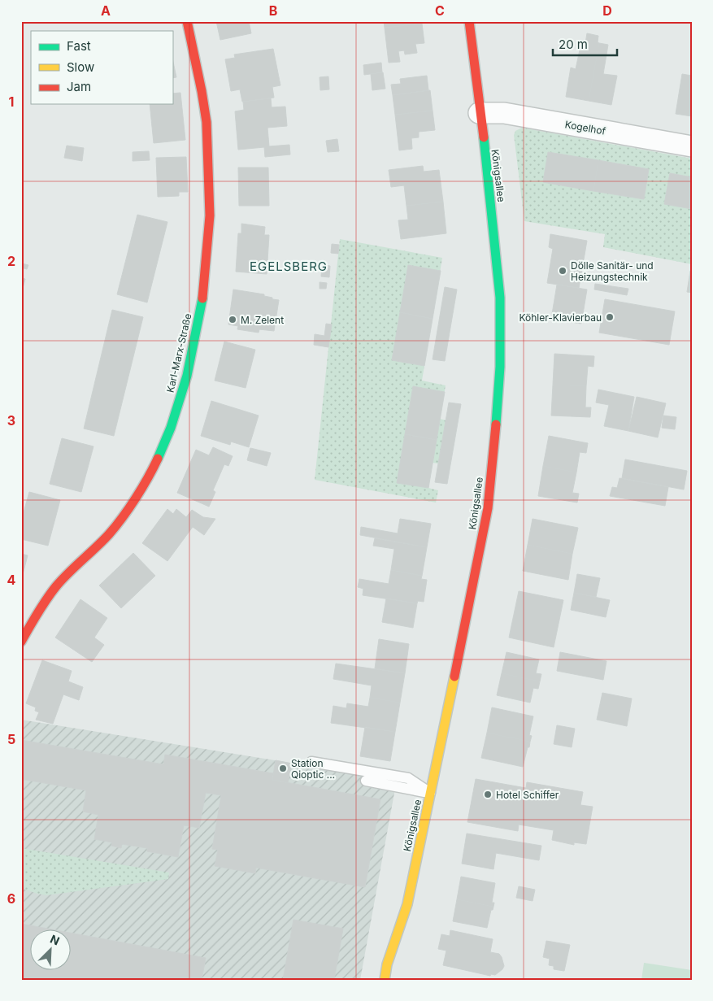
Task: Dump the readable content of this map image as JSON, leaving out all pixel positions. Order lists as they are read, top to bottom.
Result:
{
  "streets": {
    "street": ["Kogelhof", "Königsallee", "Karl-Marx-Straße"]
  },
  "crossings": [
    ["Kogelhof", "Königsallee"]
  ],
  "districts": ["EGELSBERG"],
  "places": [
    "Dölle Sanitär- und Heizungstechnik",
    "Köhler-Klavierbau",
    "M. Zelent",
    "Station Qioptic ...",
    "Hotel Schiffer"
  ],
  "legend": ["Fast", "Slow", "Jam"],
  "scale_bar": "20 m",
  "north": "top right",
  "grid": {
    "columns": [
      "A",
      "B",
      "C",
      "D"
    ],
    "rows": [
      "1",
      "2",
      "3",
      "4",
      "5",
      "6"
    ]
  }
}
